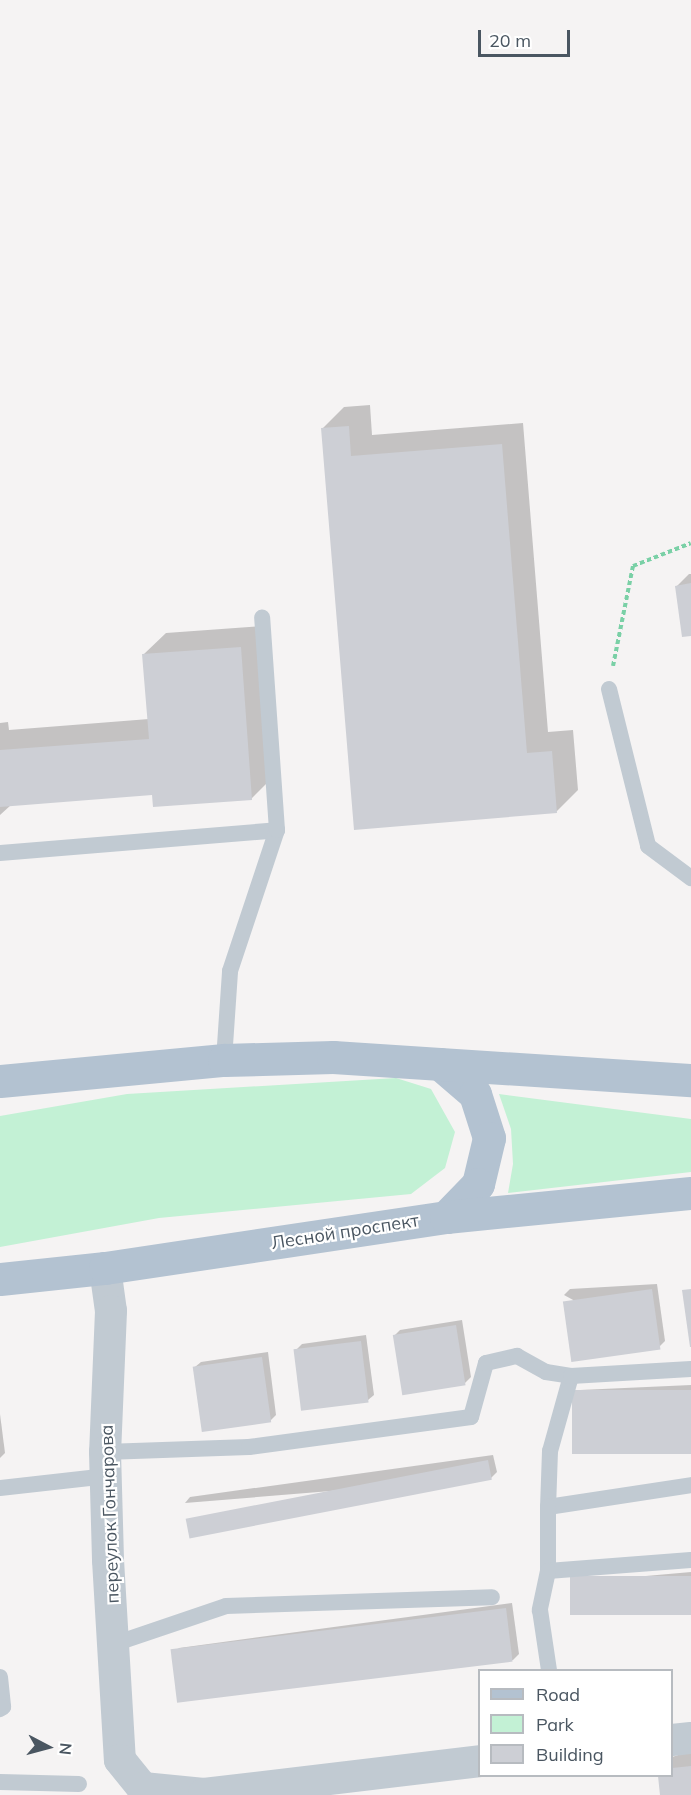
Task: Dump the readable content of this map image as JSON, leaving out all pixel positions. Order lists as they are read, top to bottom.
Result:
{
  "streets": {
    "main road": ["Лесной проспект"],
    "street": ["переулок Гончарова"]
  },
  "crossings": [
    ["Лесной проспект", "переулок Гончарова"]
  ],
  "legend": ["Road", "Park", "Building"],
  "scale_bar": "20 m",
  "north": "right"
}
